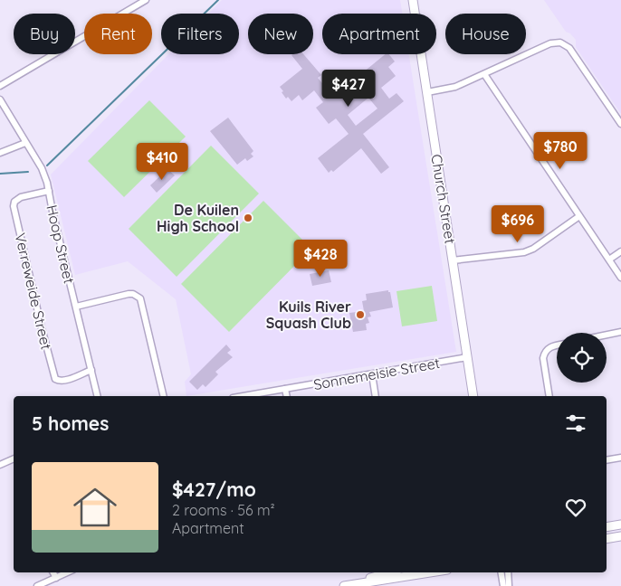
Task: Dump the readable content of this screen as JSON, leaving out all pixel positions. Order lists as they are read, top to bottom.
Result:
{
  "streets": {
    "street": [
      "Church Street",
      "Hoop Street",
      "Verreweide Street",
      "Sonnemeisie Street"
    ]
  },
  "crossings": [
    ["Church Street", "Sonnemeisie Street"],
    ["Hoop Street", "Verreweide Street"]
  ],
  "places": ["De Kuilen High School", "Kuils River Squash Club"],
  "page": {
    "chip": [
      "Buy",
      "Rent",
      "Filters",
      "New",
      "Apartment",
      "House"
    ],
    "price": [
      "$427",
      "$780",
      "$410",
      "$696",
      "$428"
    ],
    "heading": "5 homes",
    "list": [
      {
        "name": "$427/mo",
        "note": "2 rooms · 56 m² · Apartment"
      }
    ]
  }
}
